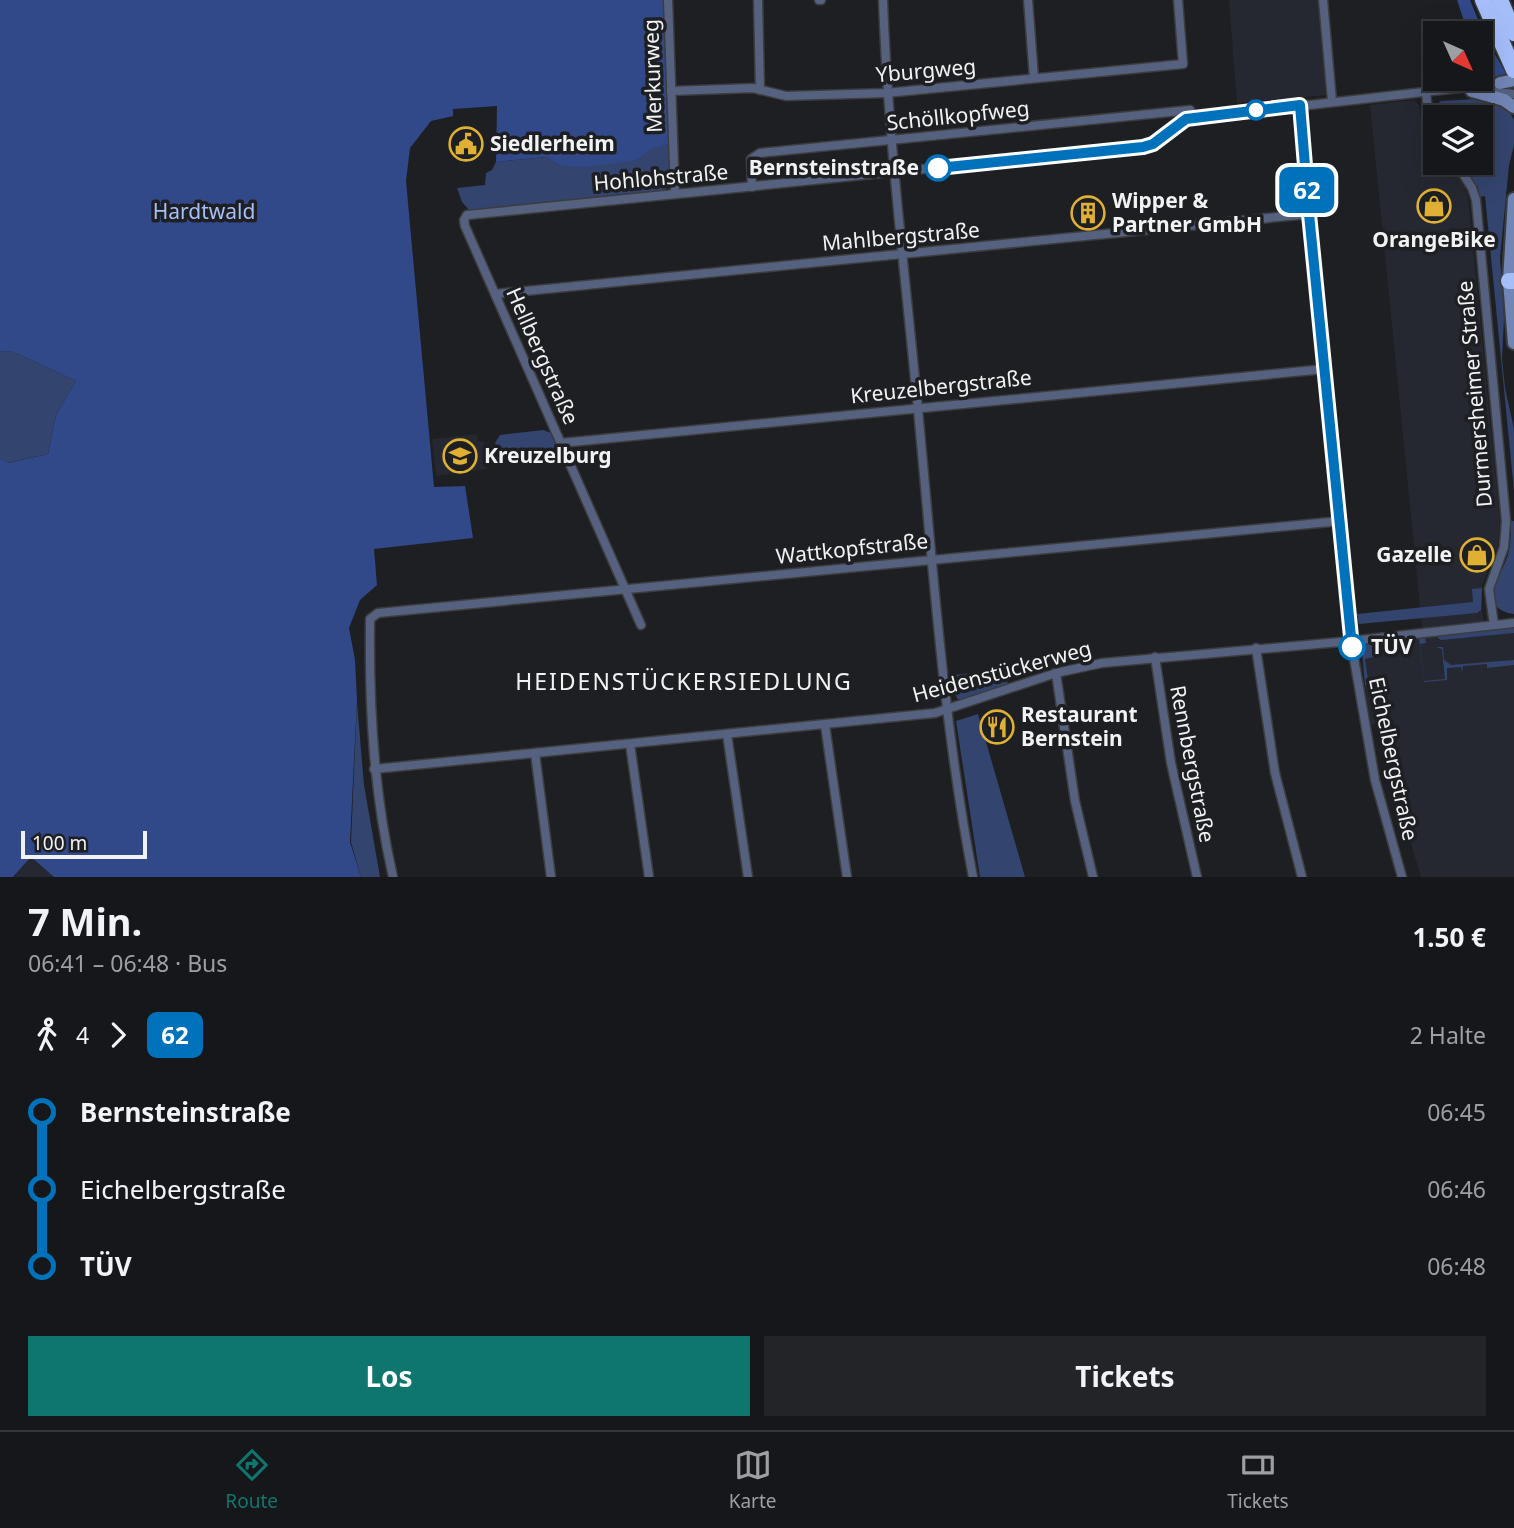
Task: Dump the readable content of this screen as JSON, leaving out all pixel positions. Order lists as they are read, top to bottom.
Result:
{
  "streets": {
    "street": [
      "Yburgweg",
      "Merkurweg",
      "Schöllkopfweg",
      "Hohlohstraße",
      "Mahlbergstraße",
      "Hellbergstraße",
      "Kreuzelbergstraße",
      "Durmersheimer Straße",
      "Wattkopfstraße",
      "Heidenstückerweg",
      "Eichelbergstraße",
      "Rennbergstraße"
    ]
  },
  "crossings": [
    ["Yburgweg", "Merkurweg"],
    ["Merkurweg", "Hohlohstraße"],
    ["Schöllkopfweg", "Hohlohstraße"],
    ["Hohlohstraße", "Hellbergstraße"],
    ["Hohlohstraße", "Eichelbergstraße"],
    ["Mahlbergstraße", "Hellbergstraße"],
    ["Mahlbergstraße", "Eichelbergstraße"],
    ["Hellbergstraße", "Kreuzelbergstraße"],
    ["Hellbergstraße", "Wattkopfstraße"],
    ["Kreuzelbergstraße", "Eichelbergstraße"],
    ["Durmersheimer Straße", "Heidenstückerweg"],
    ["Wattkopfstraße", "Heidenstückerweg"],
    ["Wattkopfstraße", "Eichelbergstraße"],
    ["Heidenstückerweg", "Eichelbergstraße"],
    ["Heidenstückerweg", "Rennbergstraße"]
  ],
  "districts": ["HEIDENSTÜCKERSIEDLUNG"],
  "parks": ["Hardtwald"],
  "places": {
    "public building": ["Siedlerheim"],
    "other": ["Bernsteinstraße", "TÜV"],
    "shop": ["OrangeBike", "Gazelle"],
    "building": ["Wipper & Partner GmbH"],
    "school or university": ["Kreuzelburg"],
    "restaurant": ["Restaurant Bernstein"]
  },
  "lines": ["bus line 62"],
  "scale_bar": "100 m",
  "north": "bottom right",
  "page": {
    "on_map": "62",
    "scale": "100 m",
    "heading": ["7 Min.", "06:41 – 06:48 · Bus", "1.50 €"],
    "legs": ["4", "62", "2 Halte"],
    "list": [
      {
        "name": "Bernsteinstraße",
        "value": "06:45"
      },
      {
        "name": "Eichelbergstraße",
        "value": "06:46"
      },
      {
        "name": "TÜV",
        "value": "06:48"
      }
    ],
    "buttons": ["Los", "Tickets"],
    "tabs": ["Route", "Karte", "Tickets"]
  }
}
